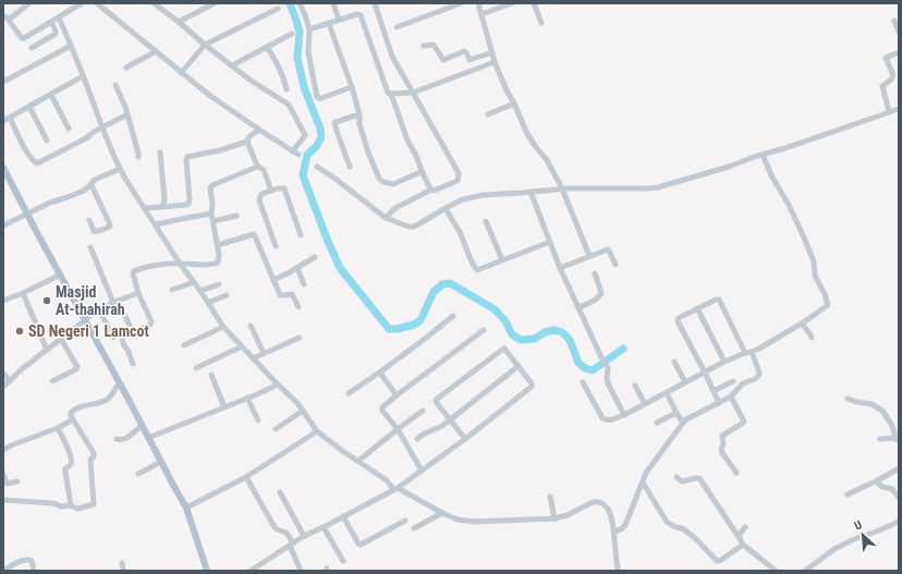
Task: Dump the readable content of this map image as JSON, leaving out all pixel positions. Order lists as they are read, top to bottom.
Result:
{
  "places": ["Masjid At-thahirah", "SD Negeri 1 Lamcot"],
  "north": "top left"
}
